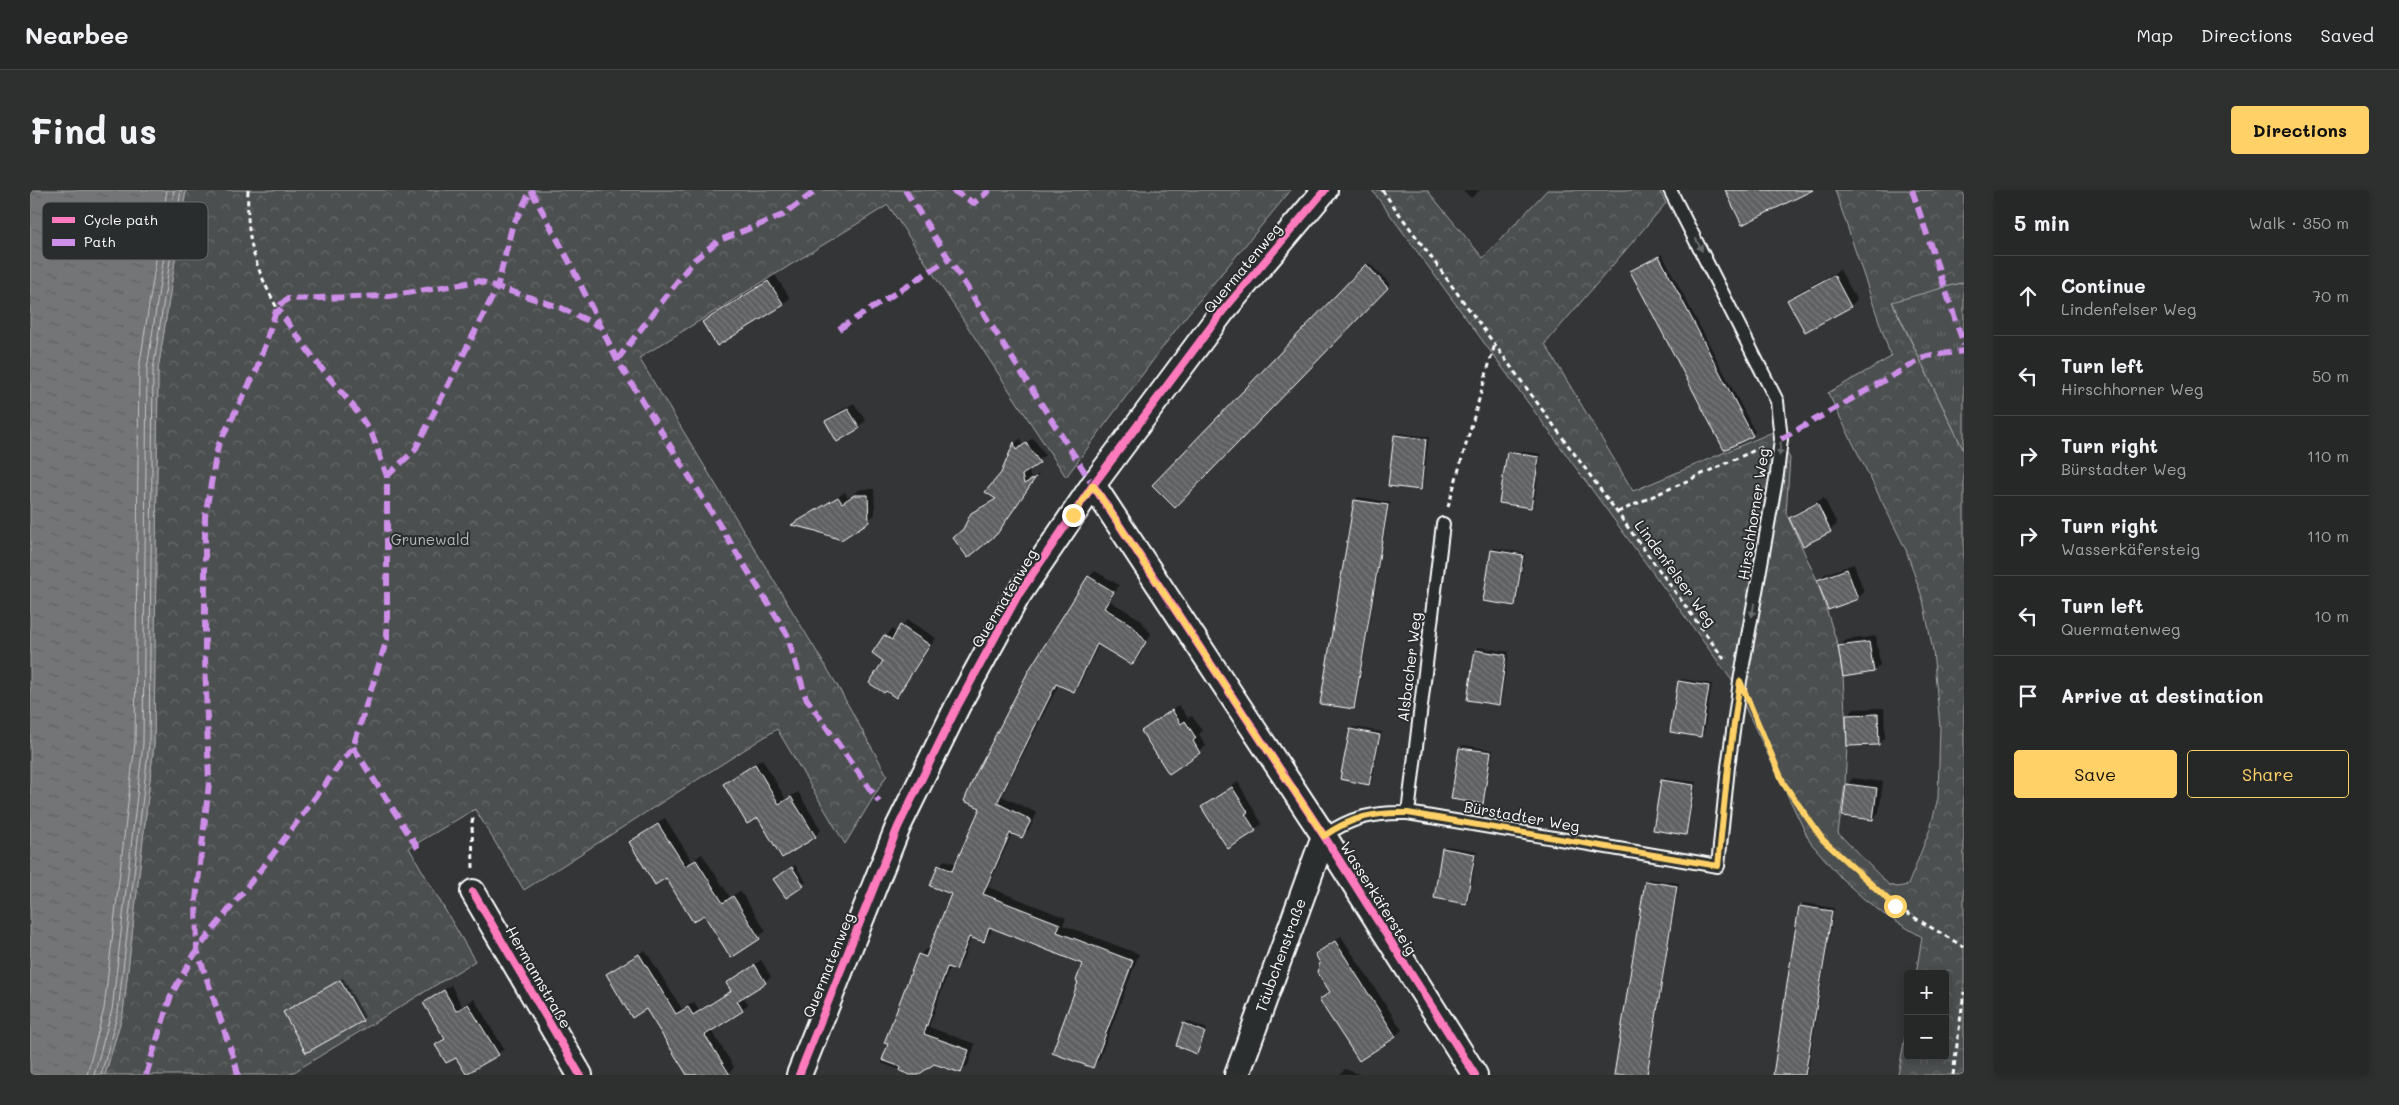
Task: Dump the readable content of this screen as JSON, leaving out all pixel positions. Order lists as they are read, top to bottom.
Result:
{
  "streets": {
    "street": [
      "Quermatenweg",
      "Wasserkäfersteig",
      "Täubchenstraße",
      "Hermannstraße"
    ],
    "lane": ["Hirschhorner Weg", "Alsbacher Weg", "Bürstadter Weg"],
    "path": ["Lindenfelser Weg"]
  },
  "crossings": [
    ["Quermatenweg", "Wasserkäfersteig"],
    ["Hirschhorner Weg", "Lindenfelser Weg"],
    ["Hirschhorner Weg", "Bürstadter Weg"],
    ["Alsbacher Weg", "Bürstadter Weg"],
    ["Bürstadter Weg", "Wasserkäfersteig"],
    ["Bürstadter Weg", "Täubchenstraße"],
    ["Wasserkäfersteig", "Täubchenstraße"]
  ],
  "one_way": ["Hirschhorner Weg"],
  "parks": ["Grunewald"],
  "legend": ["Cycle path", "Path"],
  "page": {
    "header": "Nearbee",
    "nav": ["Map", "Directions", "Saved"],
    "buttons": [
      "Directions",
      ["Save", "Share"]
    ],
    "title": "Find us",
    "heading": ["5 min", "Walk · 350 m"],
    "list": [
      ["Continue", "Lindenfelser Weg", "70 m"],
      ["Turn left", "Hirschhorner Weg", "50 m"],
      ["Turn right", "Bürstadter Weg", "110 m"],
      ["Turn right", "Wasserkäfersteig", "110 m"],
      ["Turn left", "Quermatenweg", "10 m"],
      "Arrive at destination"
    ],
    "map_buttons": ["+", "−"]
  }
}
